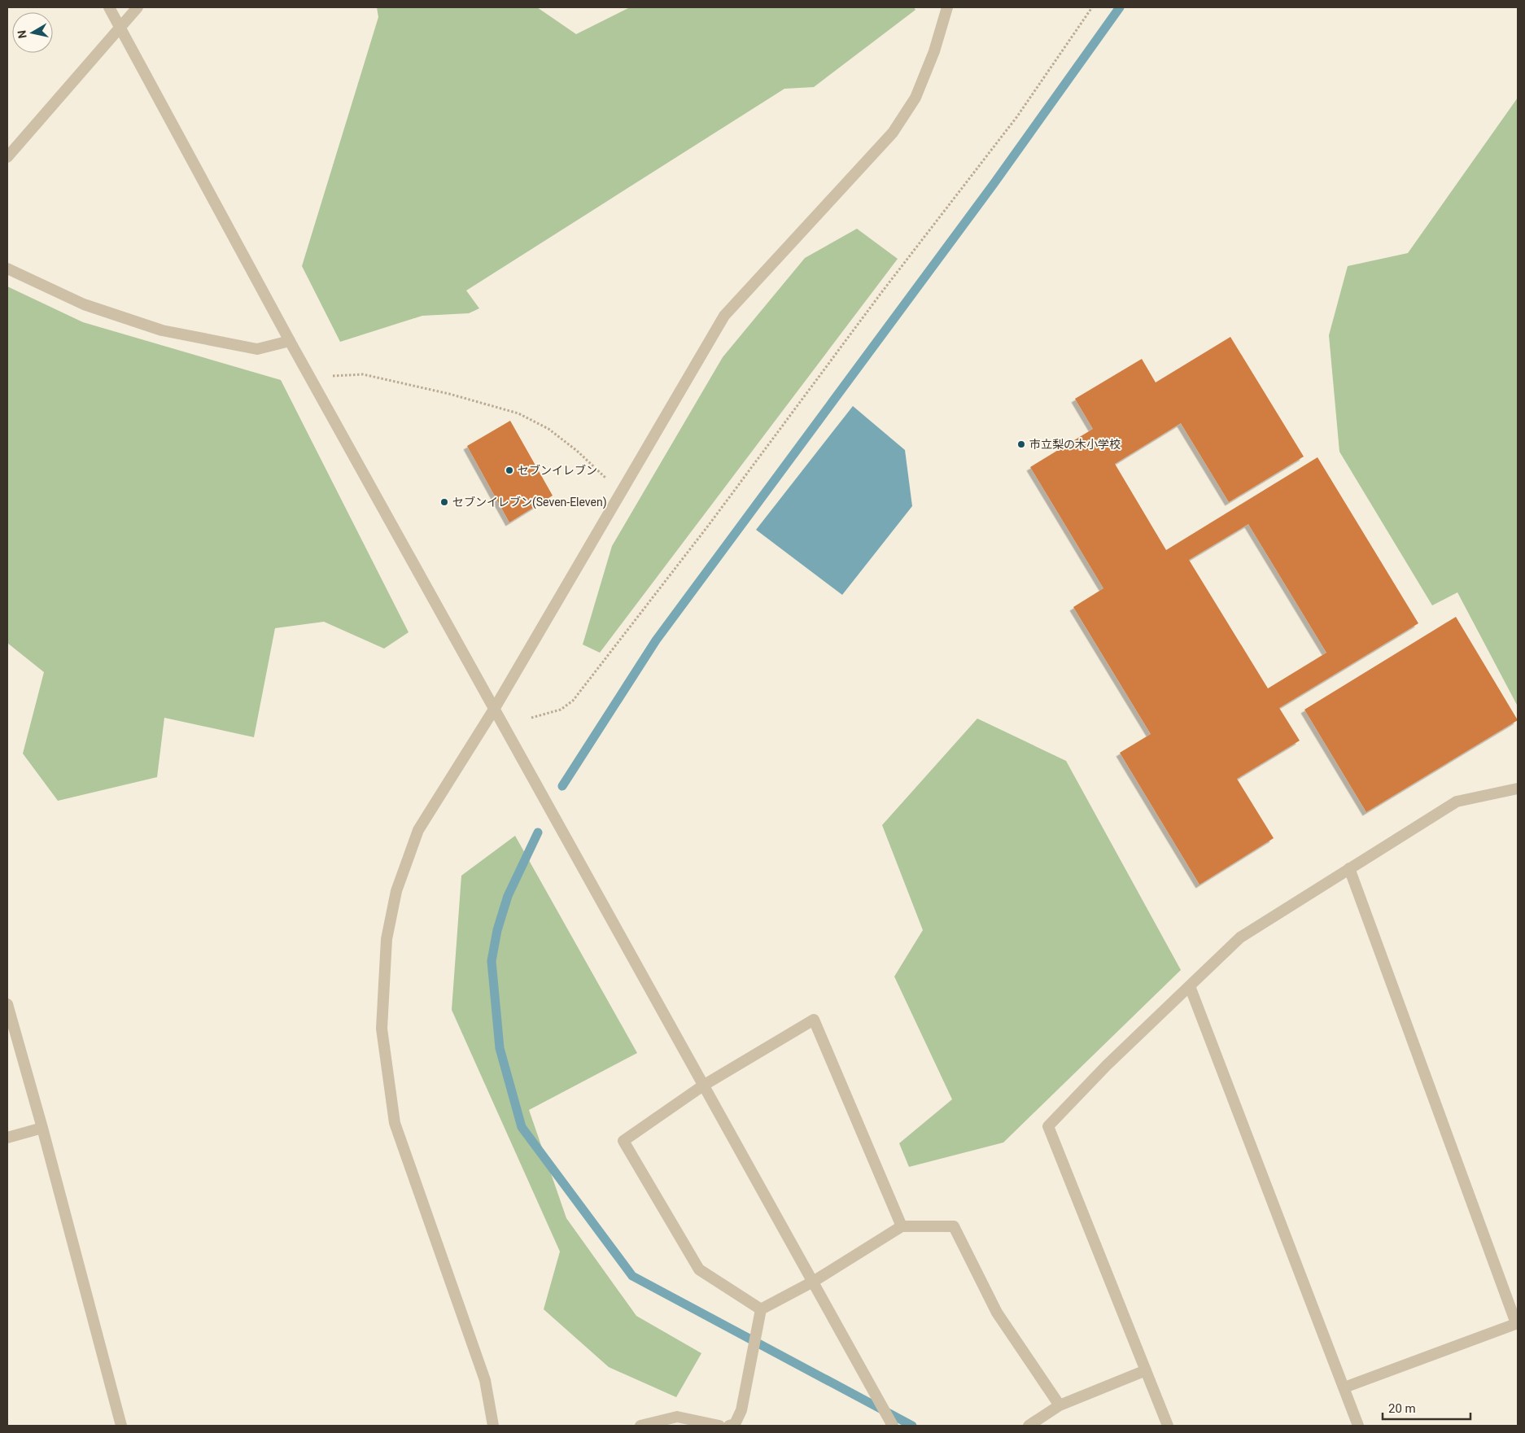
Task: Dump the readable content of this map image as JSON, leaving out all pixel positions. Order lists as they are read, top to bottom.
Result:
{
  "places": ["市立梨の木小学校", "セブンイレブン", "セブンイレブン(Seven-Eleven)"],
  "scale_bar": "20 m",
  "north": "left"
}
